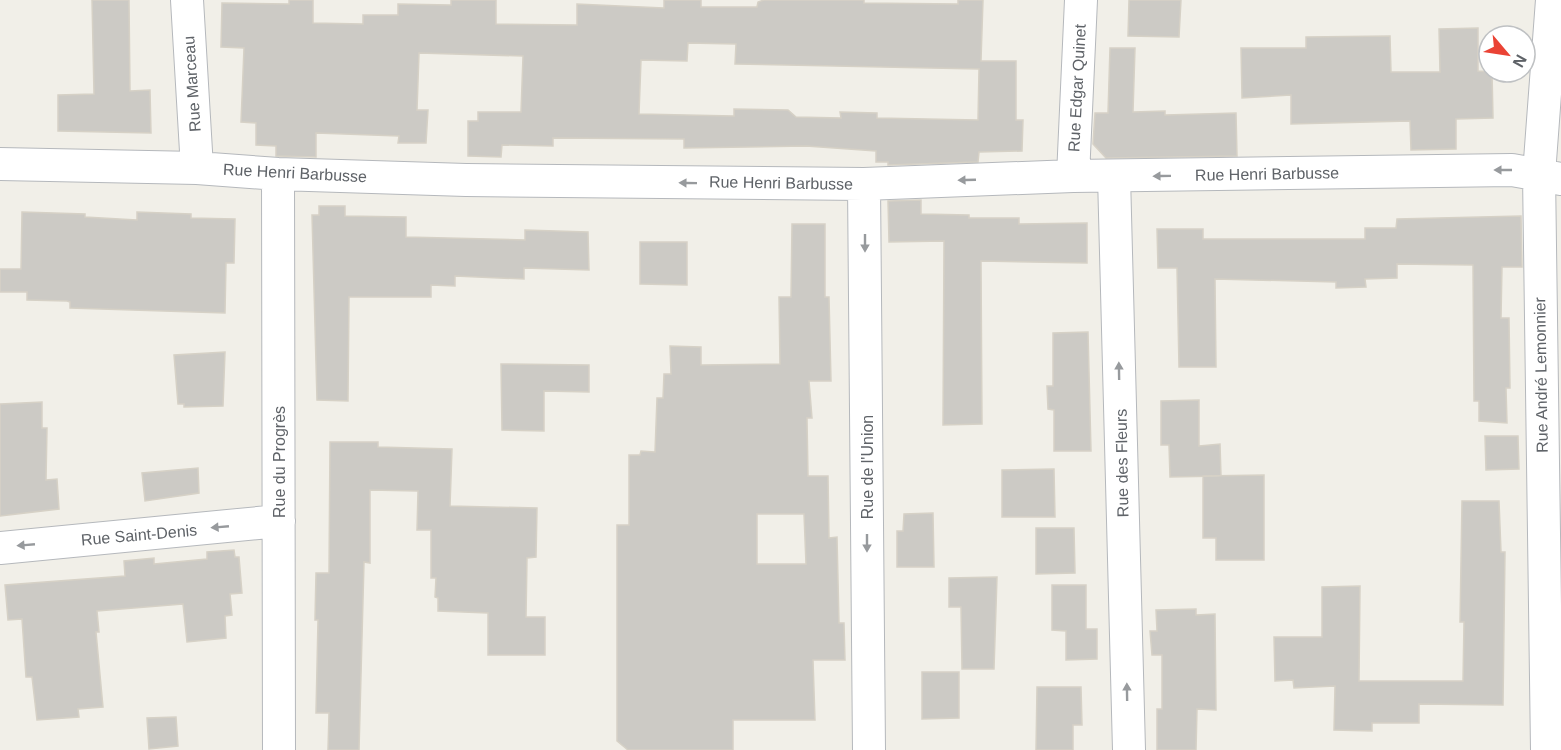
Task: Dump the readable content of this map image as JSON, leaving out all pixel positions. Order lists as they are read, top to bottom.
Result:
{
  "streets": {
    "street": [
      "Rue Marceau",
      "Rue Edgar Quinet",
      "Rue Henri Barbusse",
      "Rue André Lemonnier",
      "Rue du Progrès",
      "Rue des Fleurs",
      "Rue de l'Union",
      "Rue Saint-Denis"
    ]
  },
  "crossings": [
    ["Rue Marceau", "Rue Henri Barbusse"],
    ["Rue Edgar Quinet", "Rue Henri Barbusse"],
    ["Rue Henri Barbusse", "Rue André Lemonnier"],
    ["Rue Henri Barbusse", "Rue du Progrès"],
    ["Rue Henri Barbusse", "Rue des Fleurs"],
    ["Rue Henri Barbusse", "Rue de l'Union"],
    ["Rue du Progrès", "Rue Saint-Denis"]
  ],
  "one_way": [
    "Rue Henri Barbusse",
    "Rue des Fleurs",
    "Rue de l'Union",
    "Rue Saint-Denis"
  ],
  "north": "bottom right"
}
